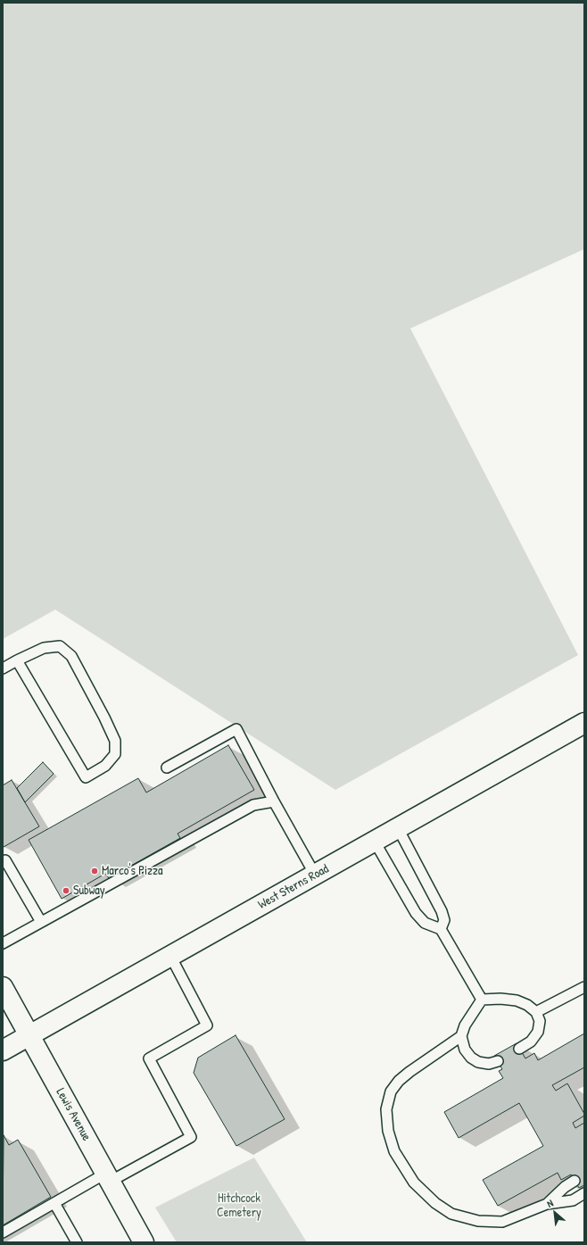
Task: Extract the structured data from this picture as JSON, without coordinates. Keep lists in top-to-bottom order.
{
  "streets": {
    "main road": ["West Sterns Road", "Lewis Avenue"]
  },
  "crossings": [
    ["West Sterns Road", "Lewis Avenue"]
  ],
  "parks": ["Hitchcock Cemetery"],
  "places": ["Marco's Pizza", "Subway"],
  "north": "top left"
}
